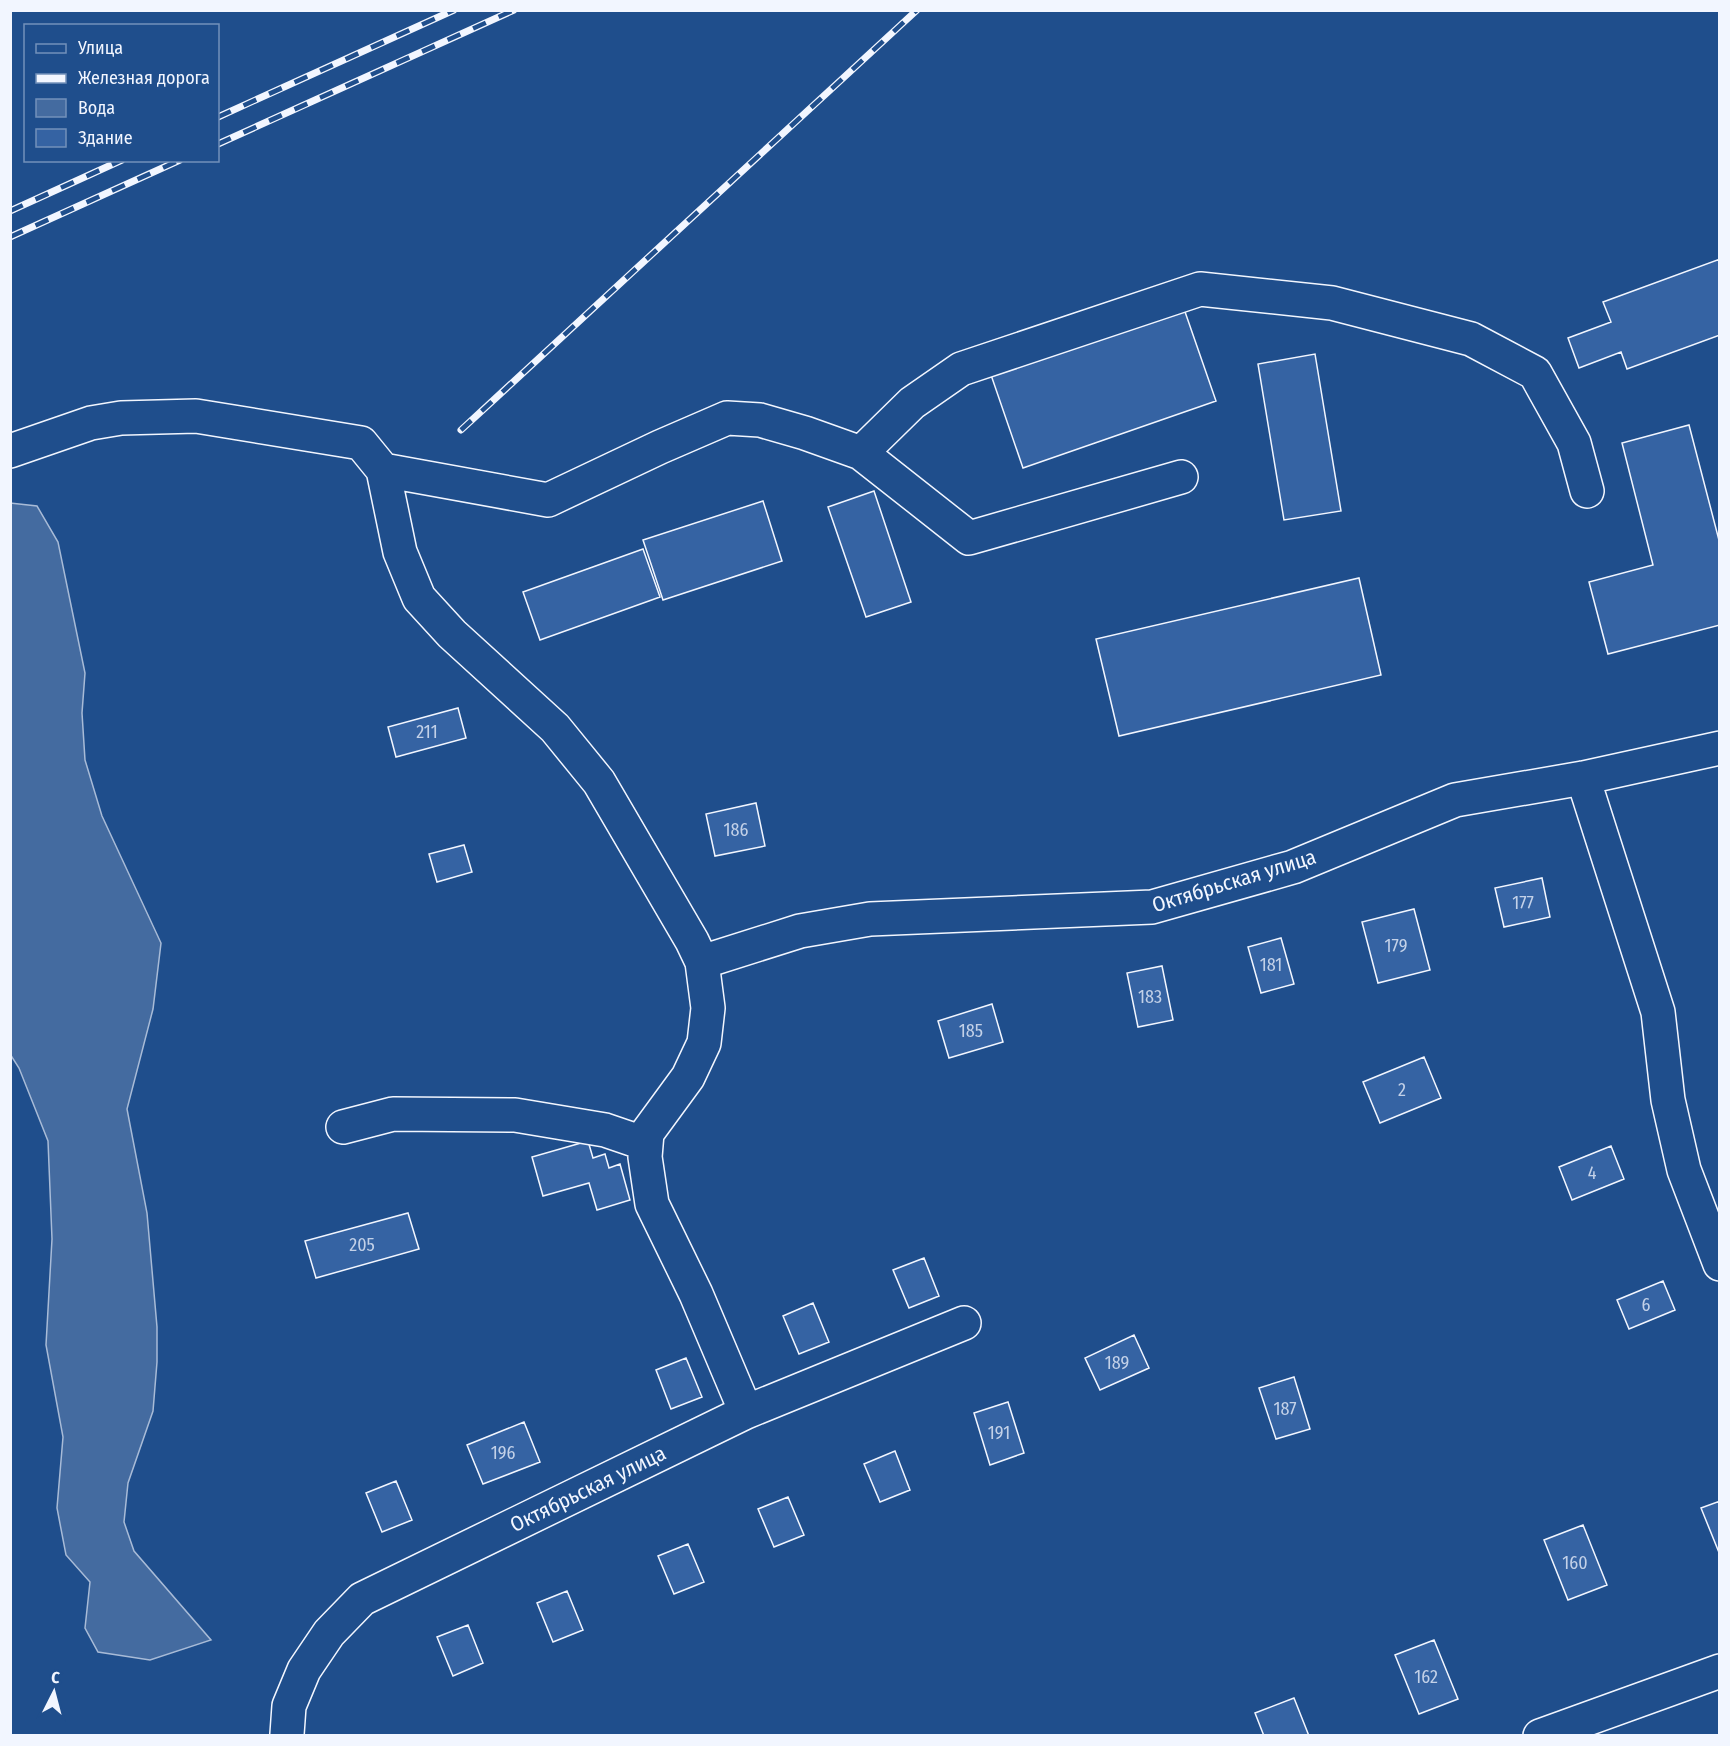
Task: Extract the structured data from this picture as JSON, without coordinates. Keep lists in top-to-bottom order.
{
  "streets": {
    "street": ["Октябрьская улица"]
  },
  "house_numbers": [
    "211",
    "186",
    "177",
    "179",
    "181",
    "183",
    "185",
    "2",
    "4",
    "205",
    "6",
    "189",
    "187",
    "191",
    "196",
    "160",
    "162"
  ],
  "legend": [
    "Улица",
    "Железная дорога",
    "Вода",
    "Здание"
  ],
  "north": "top"
}
